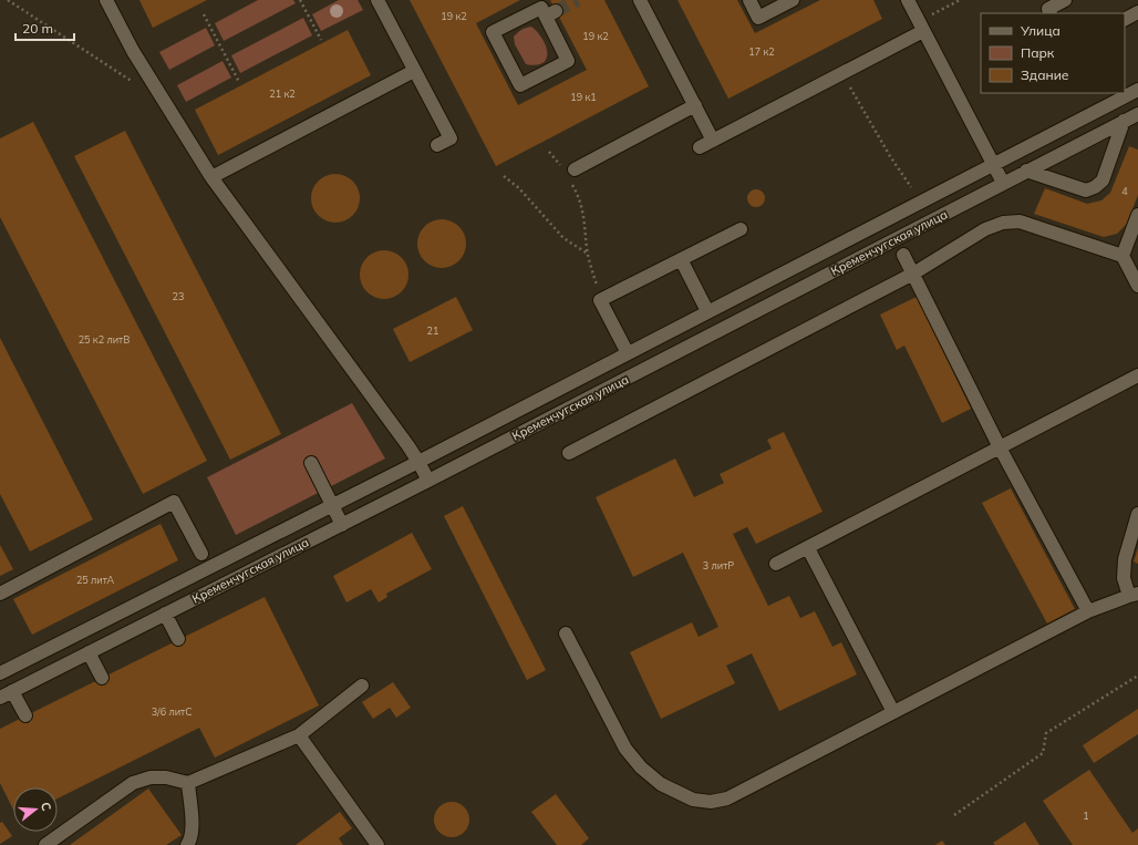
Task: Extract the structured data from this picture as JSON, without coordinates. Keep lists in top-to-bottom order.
{
  "streets": {
    "street": ["Кременчугская улица"]
  },
  "house_numbers": [
    "19 к2",
    "19 к2",
    "17 к2",
    "21 к2",
    "19 к1",
    "4",
    "23",
    "21",
    "25 к2 литВ",
    "3 литР",
    "25 литА",
    "3/6 литС",
    "1"
  ],
  "legend": ["Улица", "Парк", "Здание"],
  "scale_bar": "20 m",
  "north": "right"
}
